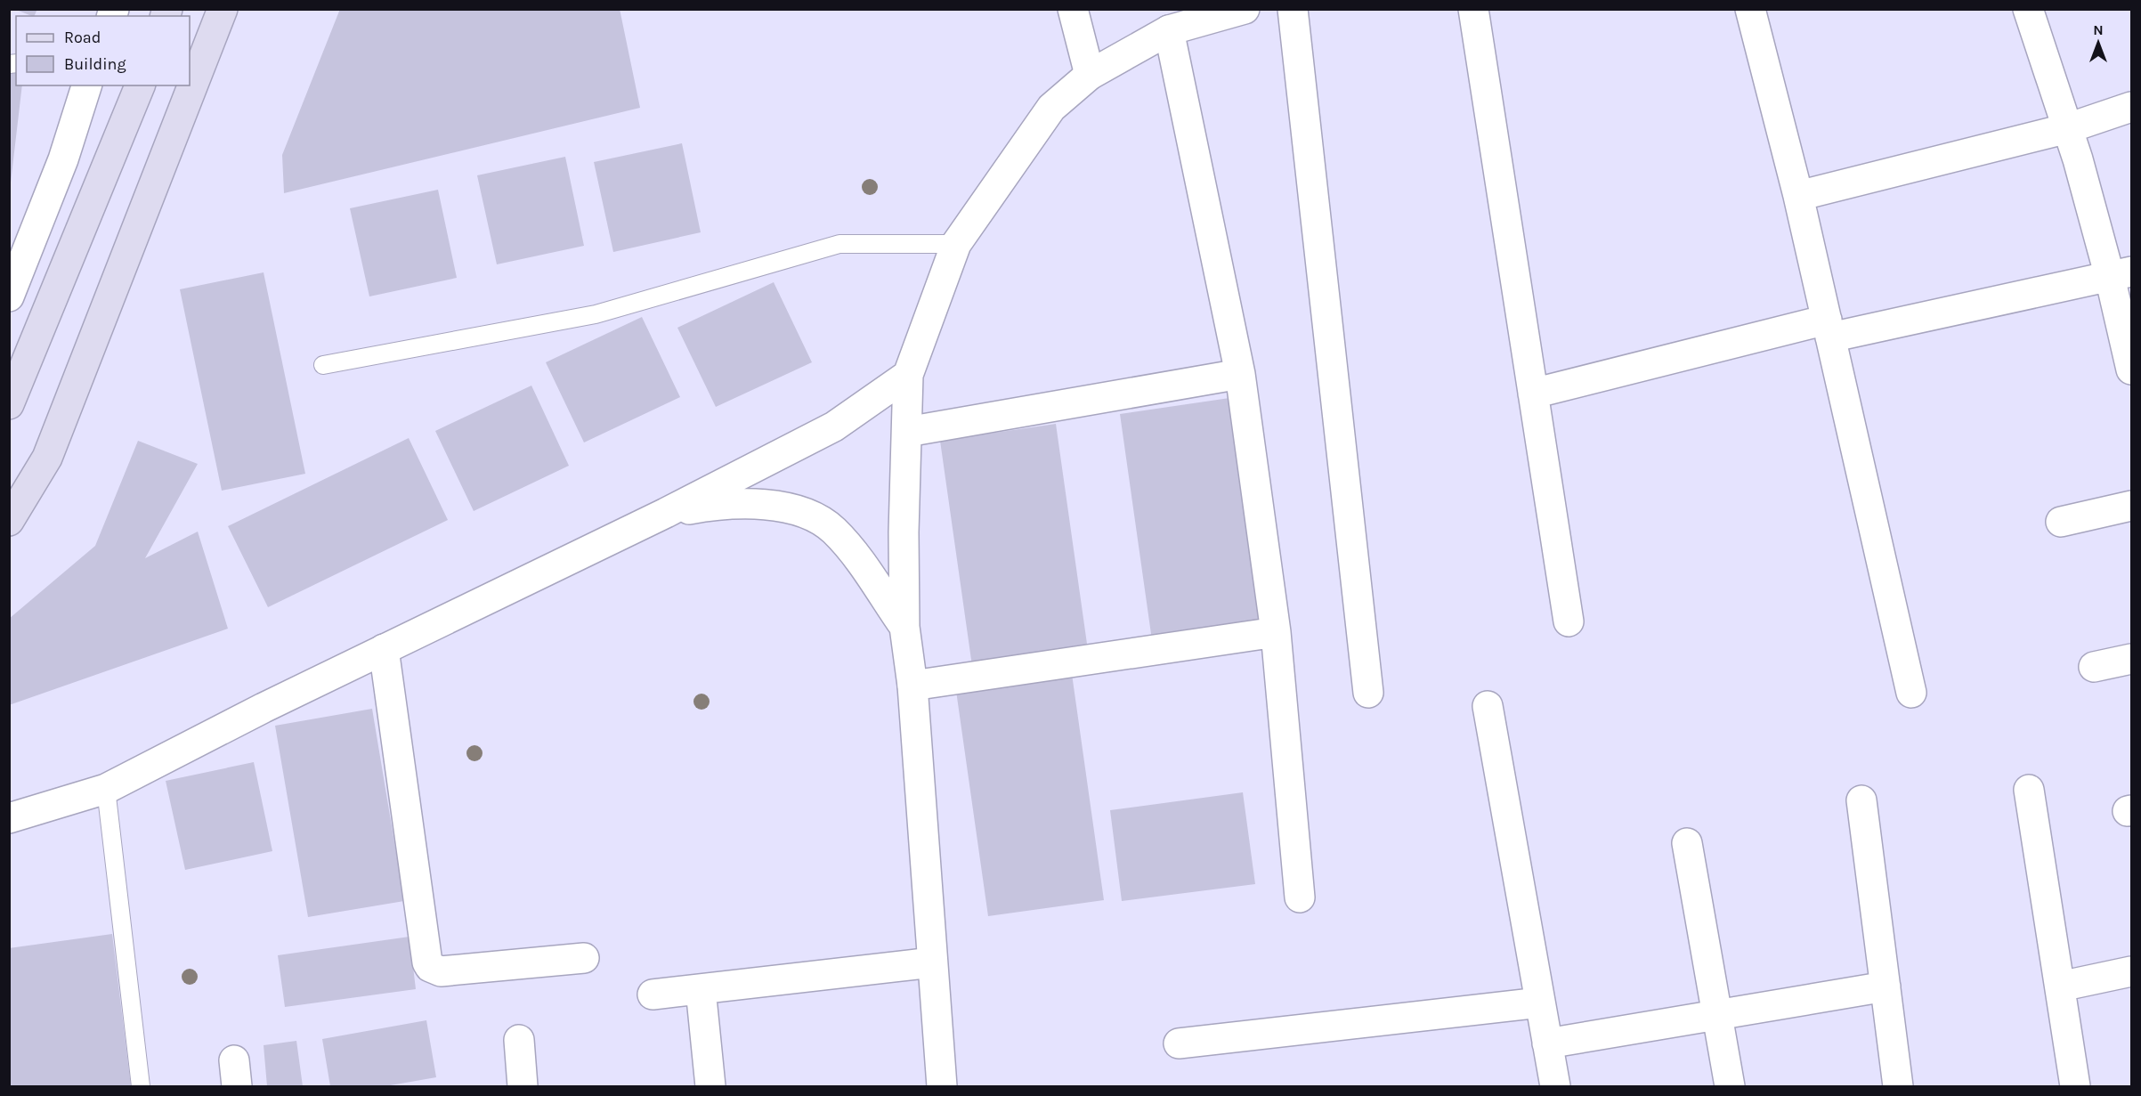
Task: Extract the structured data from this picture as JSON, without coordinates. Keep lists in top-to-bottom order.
{
  "legend": ["Road", "Building"],
  "north": "top"
}
